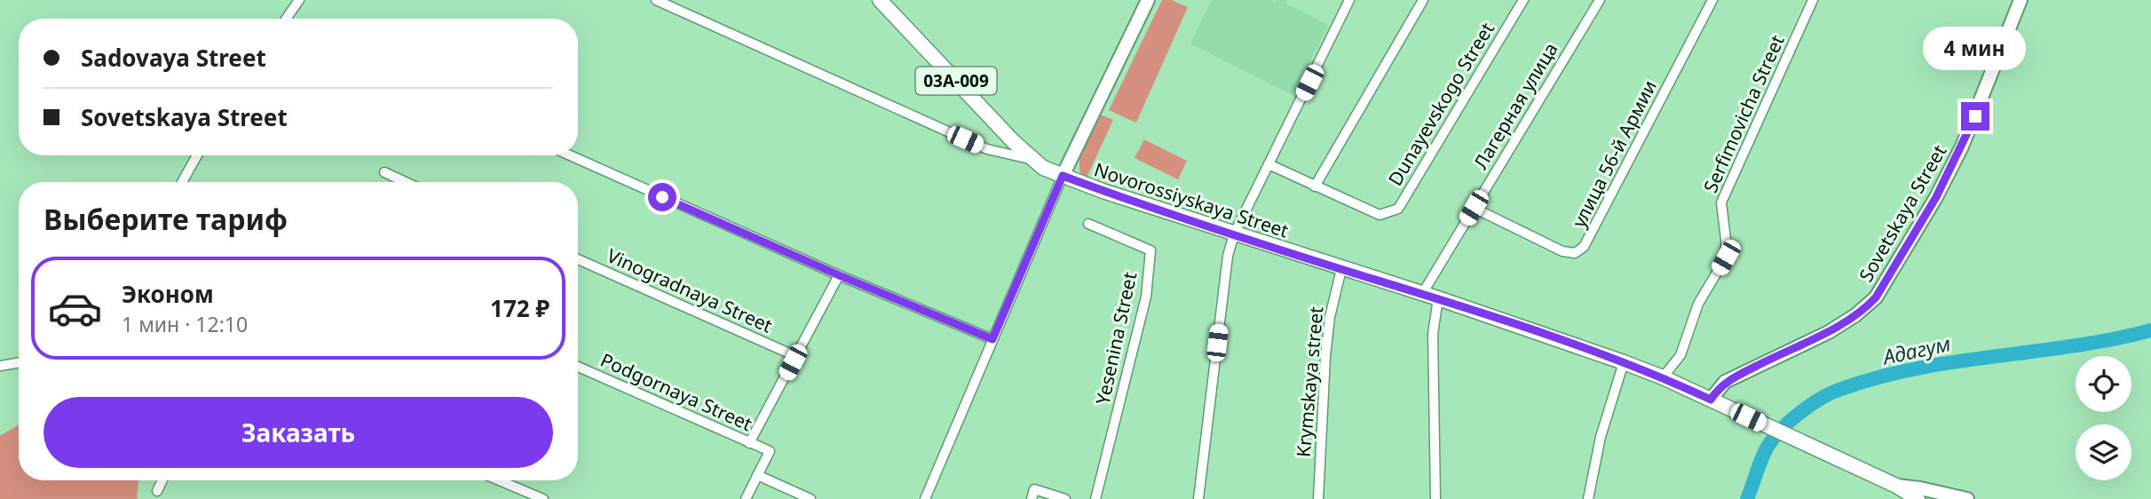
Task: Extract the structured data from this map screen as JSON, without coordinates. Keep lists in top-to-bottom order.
{
  "streets": {
    "main road": ["03А-009", "Novorossiyskaya Street", "Sovetskaya Street"],
    "street": [
      "Dunayevskogo Street",
      "Лагерная улица",
      "Serfimovicha Street",
      "улица 56-й Армии",
      "Vinogradnaya Street",
      "Yesenina Street",
      "Krymskaya street",
      "Podgornaya Street"
    ]
  },
  "crossings": [
    ["03А-009", "Novorossiyskaya Street"],
    ["Лагерная улица", "улица 56-й Армии"],
    ["Лагерная улица", "Novorossiyskaya Street"],
    ["Serfimovicha Street", "Novorossiyskaya Street"],
    ["Novorossiyskaya Street", "Sovetskaya Street"],
    ["Novorossiyskaya Street", "Krymskaya street"]
  ],
  "water": ["Адагум"],
  "page": {
    "banner": ["Sadovaya Street", "Sovetskaya Street"],
    "bubble": "4 мин",
    "heading": "Выберите тариф",
    "list": [
      {
        "name": "Эконом",
        "note": "1 мин · 12:10",
        "value": "172 ₽"
      }
    ],
    "buttons": "Заказать"
  }
}
